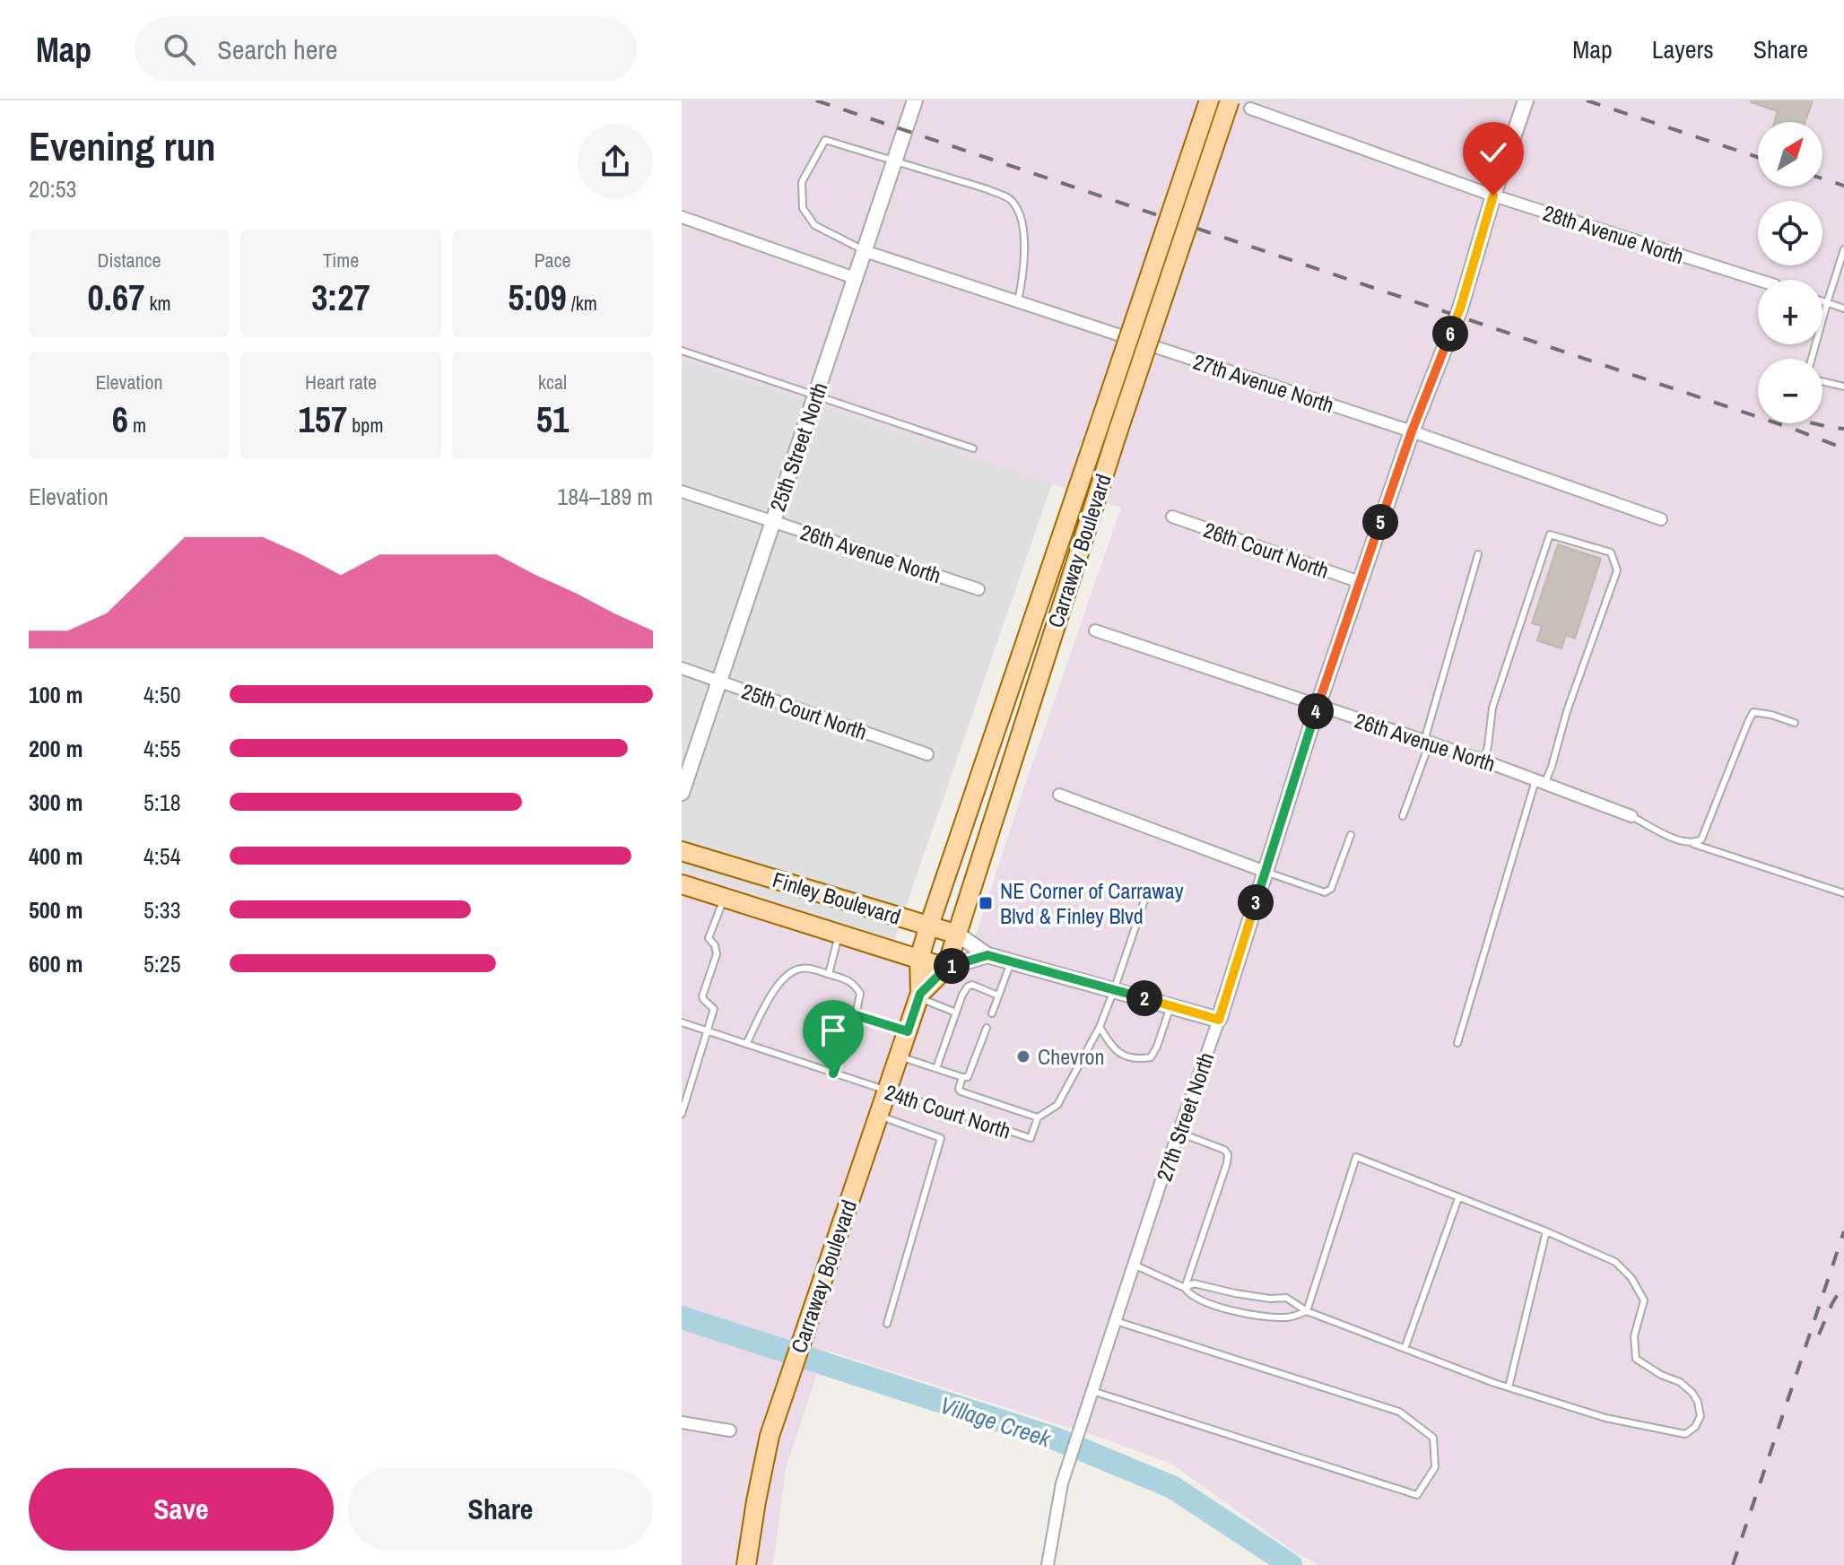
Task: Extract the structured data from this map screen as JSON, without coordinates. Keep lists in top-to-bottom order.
{
  "streets": {
    "main road": ["Carraway Boulevard", "Finley Boulevard"],
    "street": [
      "28th Avenue North",
      "27th Avenue North",
      "25th Street North",
      "26th Court North",
      "26th Avenue North",
      "25th Court North",
      "27th Street North"
    ],
    "lane": ["24th Court North"]
  },
  "crossings": [
    ["28th Avenue North", "27th Street North"],
    ["27th Avenue North", "25th Street North"],
    ["27th Avenue North", "27th Street North"],
    ["25th Street North", "26th Avenue North"],
    ["25th Street North", "25th Court North"],
    ["26th Court North", "27th Street North"],
    ["Carraway Boulevard", "Finley Boulevard"],
    ["Carraway Boulevard", "24th Court North"],
    ["26th Avenue North", "27th Street North"],
    ["Finley Boulevard", "27th Street North"]
  ],
  "water": ["Village Creek"],
  "places": {
    "transit": ["NE Corner of Carraway Blvd & Finley Blvd"],
    "other": ["Chevron"]
  },
  "north": "top right",
  "page": {
    "header": "Map",
    "search": "Search here",
    "nav": ["Map", "Layers", "Share"],
    "heading": ["Evening run", "20:53"],
    "map_buttons": ["+", "−"],
    "stats": [
      ["Distance", "0.67 km"],
      ["Time", "3:27"],
      ["Pace", "5:09 /km"],
      ["Elevation", "6 m"],
      ["Heart rate", "157 bpm"],
      ["kcal", "51"]
    ],
    "pins": [
      "6",
      "5",
      "4",
      "3",
      "1",
      "2"
    ],
    "chart": ["Elevation", "184–189 m"],
    "list": [
      {
        "name": "100 m",
        "note": "4:50"
      },
      {
        "name": "200 m",
        "note": "4:55"
      },
      {
        "name": "300 m",
        "note": "5:18"
      },
      {
        "name": "400 m",
        "note": "4:54"
      },
      {
        "name": "500 m",
        "note": "5:33"
      },
      {
        "name": "600 m",
        "note": "5:25"
      }
    ],
    "buttons": ["Save", "Share"]
  }
}
